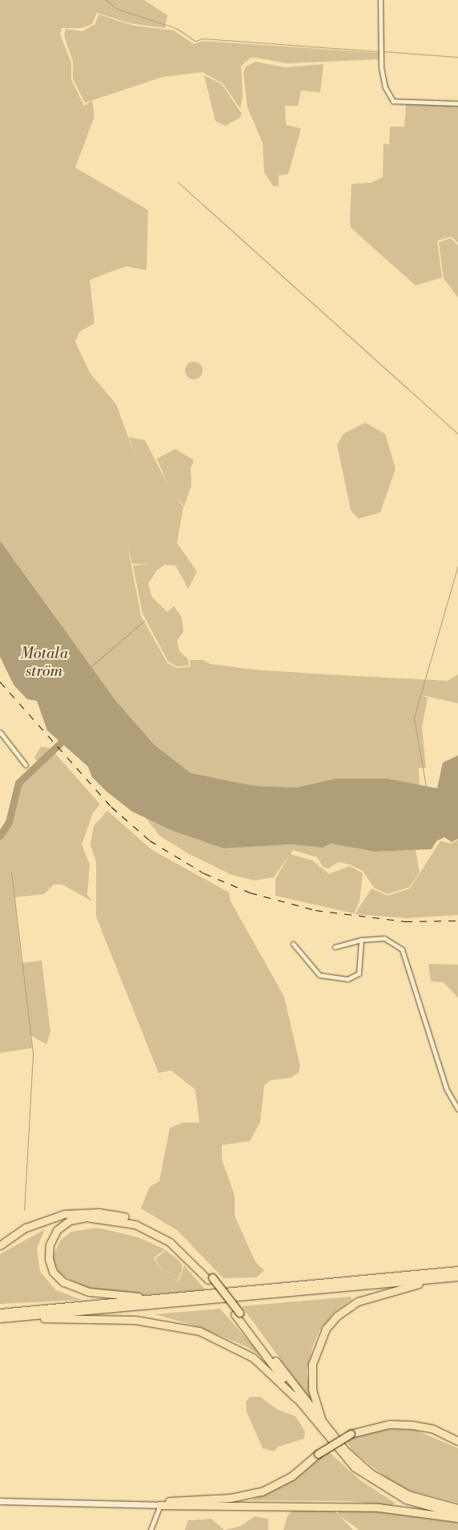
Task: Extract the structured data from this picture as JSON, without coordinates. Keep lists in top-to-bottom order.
{
  "water": ["Motala ström"]
}
